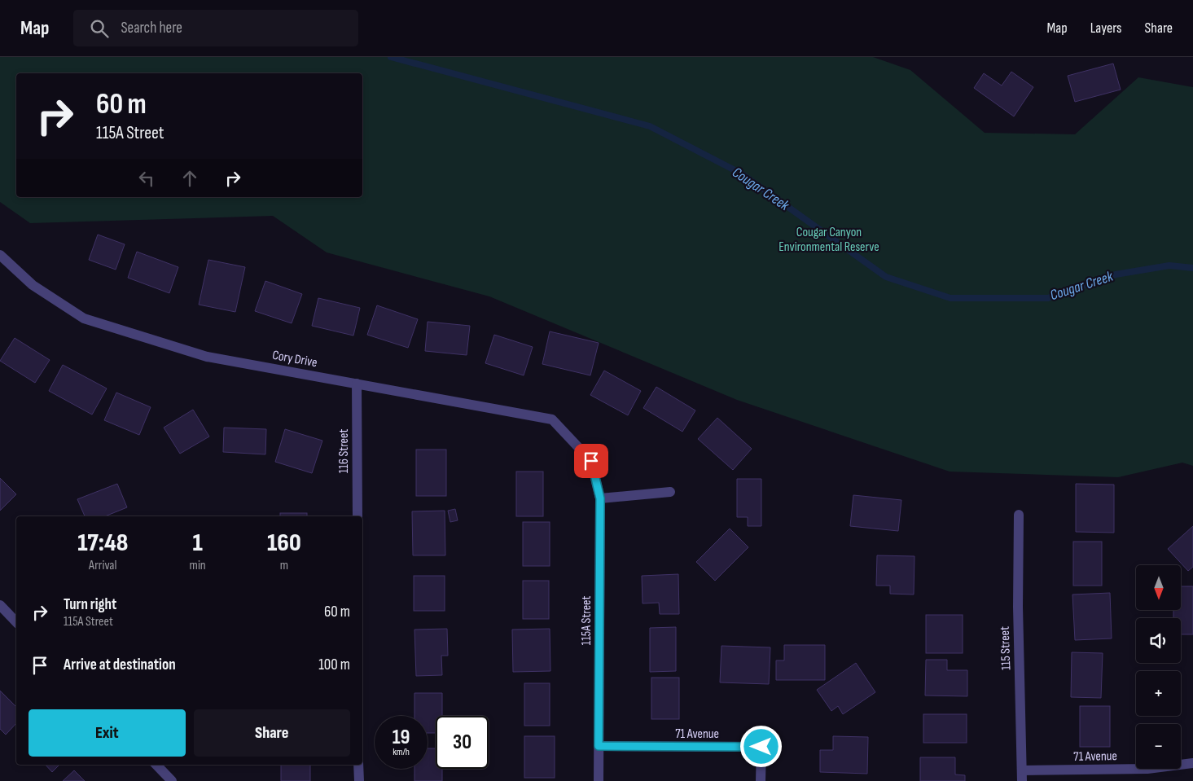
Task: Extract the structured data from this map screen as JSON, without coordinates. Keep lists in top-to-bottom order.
{
  "streets": {
    "street": [
      "Cory Drive",
      "116 Street",
      "115A Street",
      "115 Street",
      "71 Avenue"
    ]
  },
  "crossings": [
    ["Cory Drive", "116 Street"],
    ["Cory Drive", "115A Street"],
    ["115A Street", "71 Avenue"],
    ["115 Street", "71 Avenue"]
  ],
  "water": ["Cougar Creek"],
  "parks": ["Cougar Canyon Environmental Reserve"],
  "north": "bottom",
  "page": {
    "header": "Map",
    "search": "Search here",
    "nav": ["Map", "Layers", "Share"],
    "turn": ["60 m", "115A Street"],
    "eta": [
      "17:48",
      "Arrival",
      "1",
      "min",
      "160",
      "m"
    ],
    "map_buttons": ["+", "−"],
    "list": [
      {
        "name": "Turn right",
        "note": "115A Street",
        "value": "60 m"
      },
      {
        "name": "Arrive at destination",
        "value": "100 m"
      }
    ],
    "buttons": ["Exit", "Share"],
    "speed": "19 km/h",
    "limit": "30"
  }
}
